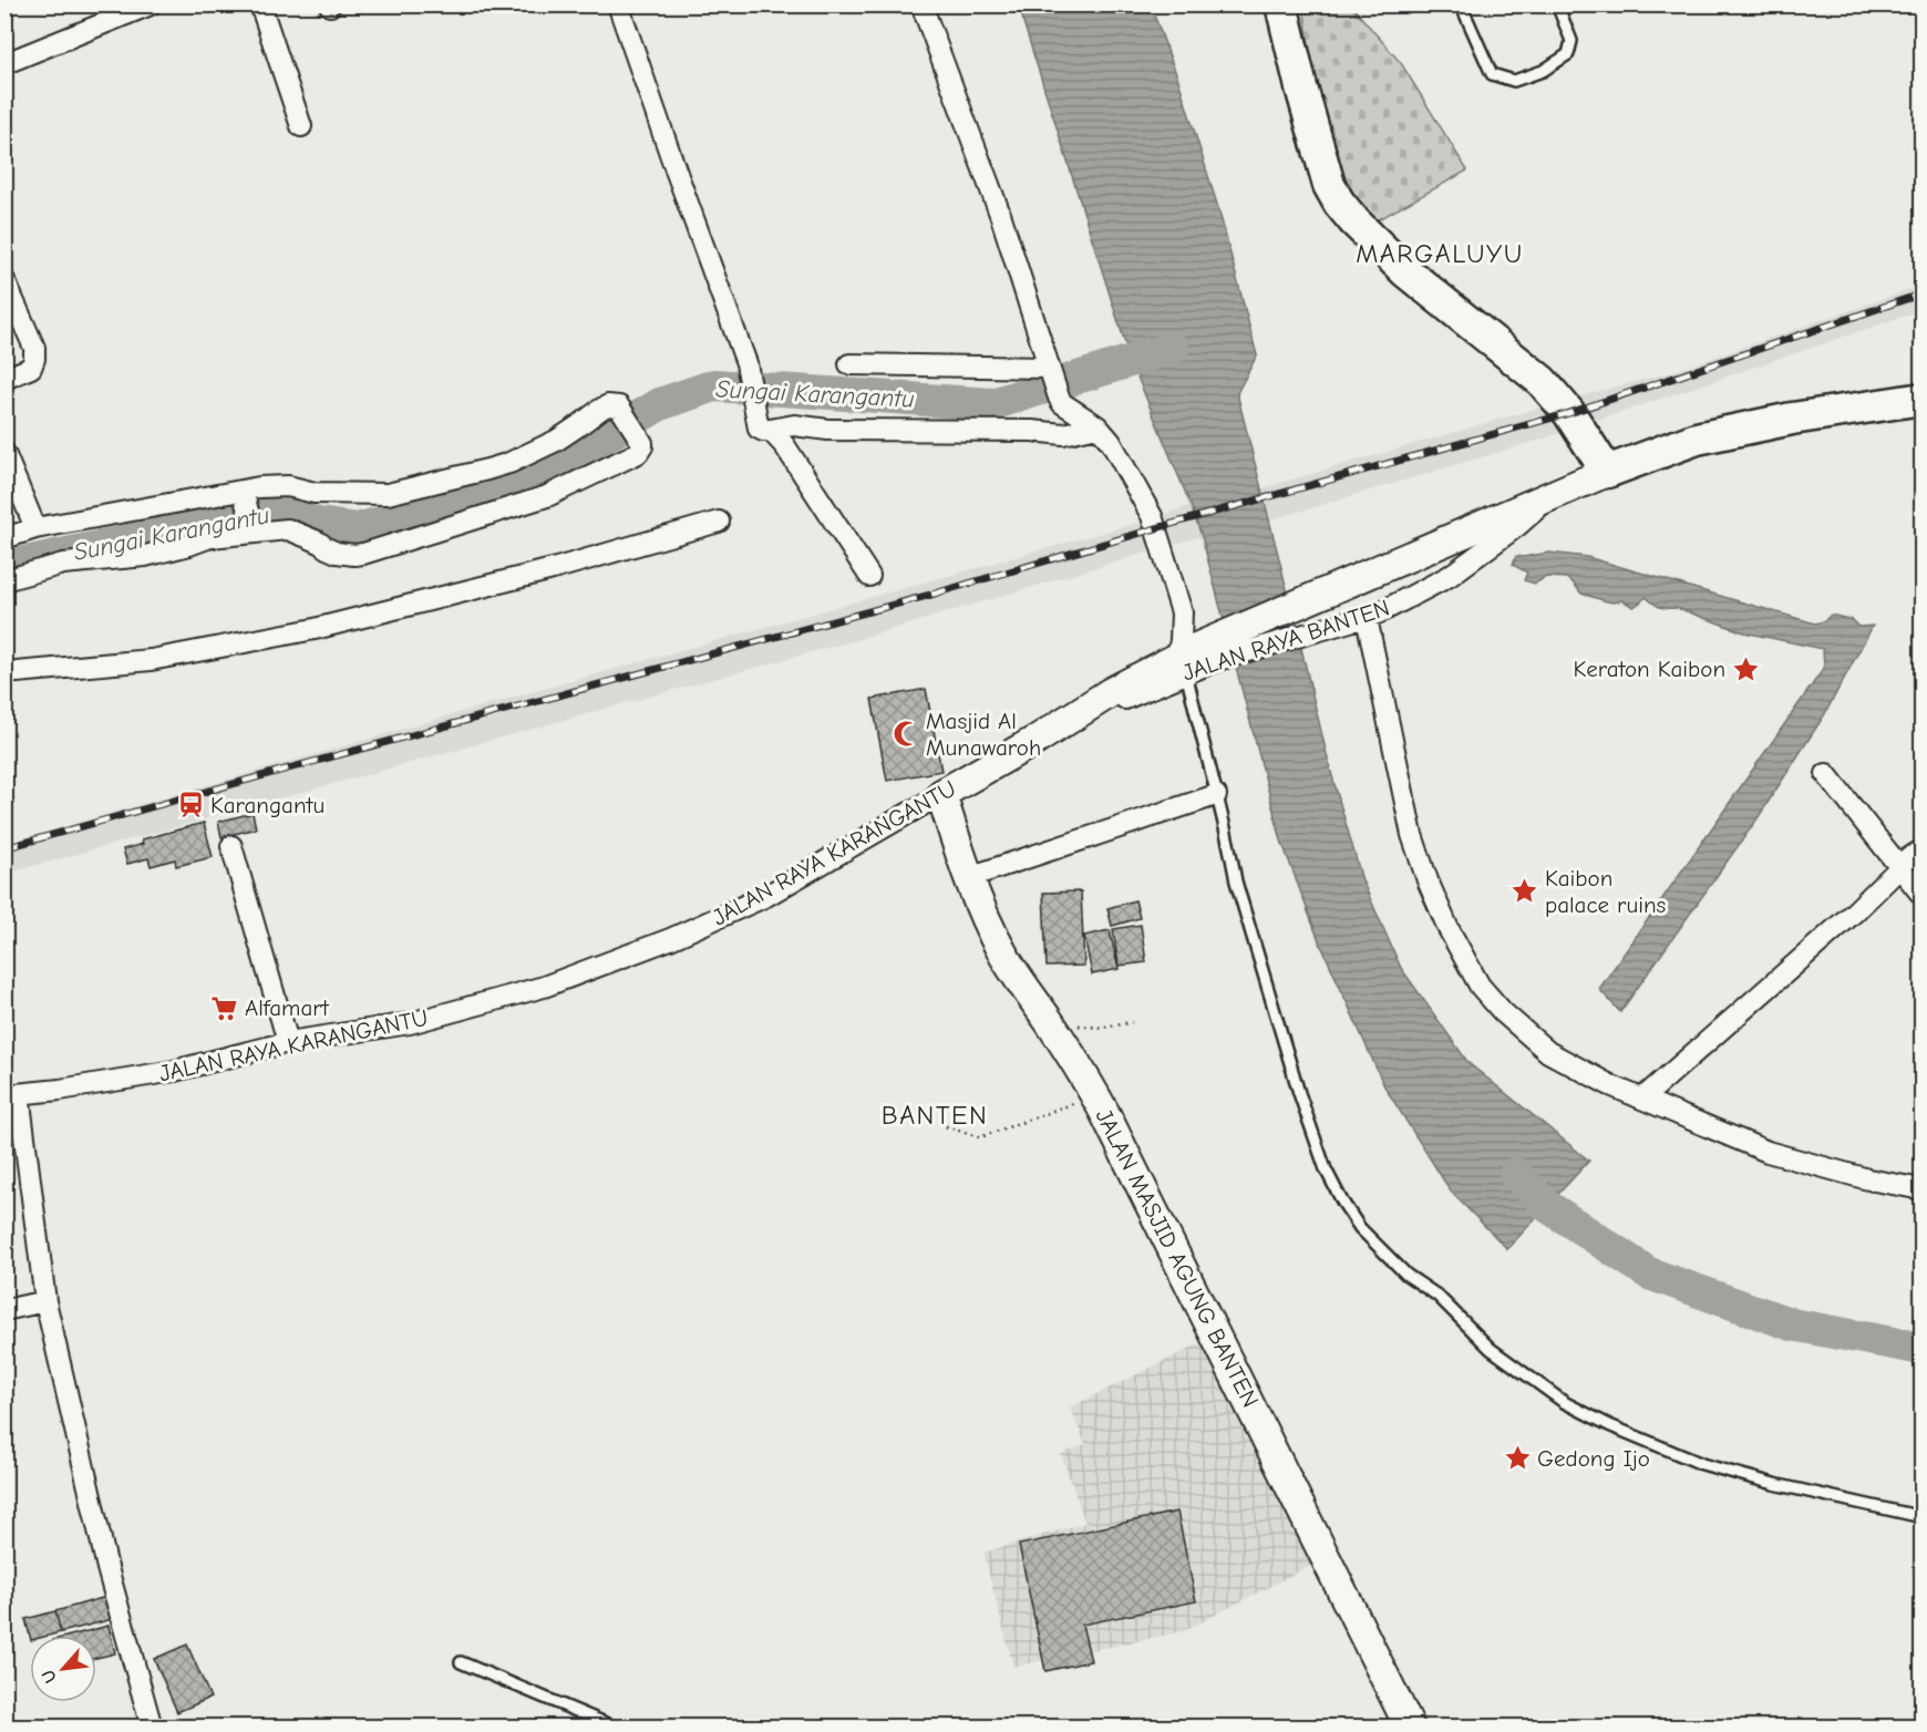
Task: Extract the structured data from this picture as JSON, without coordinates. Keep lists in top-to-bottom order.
{
  "streets": {
    "main road": ["JALAN RAYA BANTEN", "JALAN RAYA KARANGANTU", "JALAN MASJID AGUNG BANTEN"]
  },
  "crossings": [
    ["JALAN RAYA BANTEN", "JALAN RAYA KARANGANTU"],
    ["JALAN RAYA KARANGANTU", "JALAN MASJID AGUNG BANTEN"]
  ],
  "districts": ["MARGALUYU", "BANTEN"],
  "water": ["Sungai Karangantu"],
  "places": {
    "place": ["Keraton Kaibon", "Kaibon palace ruins", "Gedong Ijo"],
    "mosque": ["Masjid Al Munawaroh"],
    "station": ["Karangantu"],
    "supermarket": ["Alfamart"]
  },
  "north": "bottom left"
}
